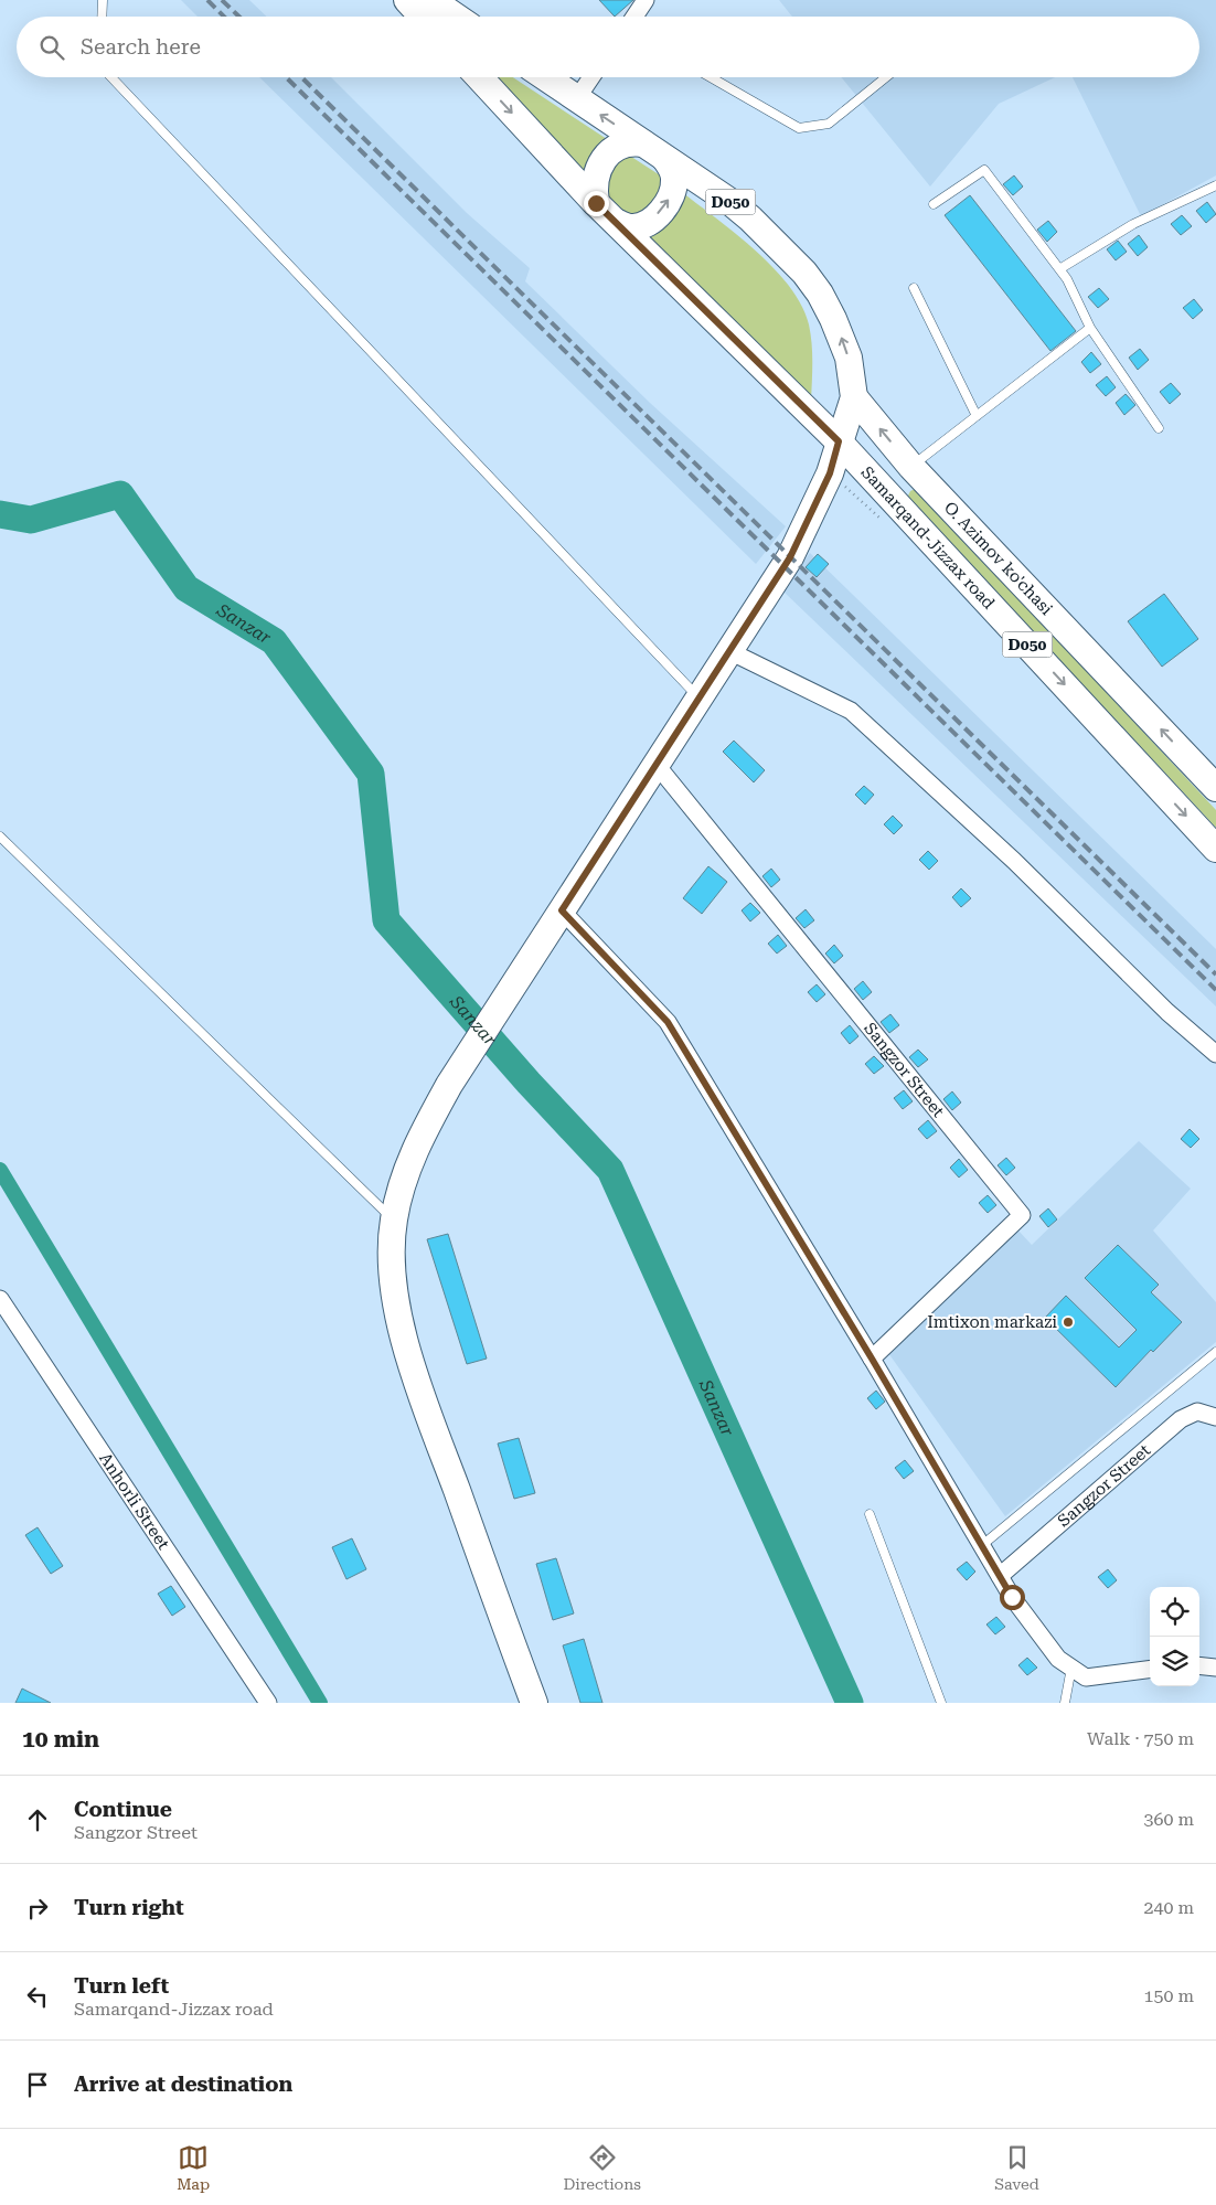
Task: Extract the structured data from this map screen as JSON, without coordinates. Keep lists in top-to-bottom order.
{
  "streets": {
    "main road": ["D050", "Samarqand-Jizzax road", "O. Azimov ko'chasi"],
    "street": ["Sangzor Street", "Anhorli Street"]
  },
  "crossings": [
    ["D050", "Samarqand-Jizzax road"],
    ["D050", "O. Azimov ko'chasi"]
  ],
  "one_way": ["Samarqand-Jizzax road", "O. Azimov ko'chasi"],
  "water": ["Sanzar"],
  "places": ["Imtixon markazi"],
  "page": {
    "search": "Search here",
    "heading": ["10 min", "Walk · 750 m"],
    "list": [
      ["Continue", "Sangzor Street", "360 m"],
      ["Turn right", "240 m"],
      ["Turn left", "Samarqand-Jizzax road", "150 m"],
      "Arrive at destination"
    ],
    "nav": ["Map", "Directions", "Saved"]
  }
}
